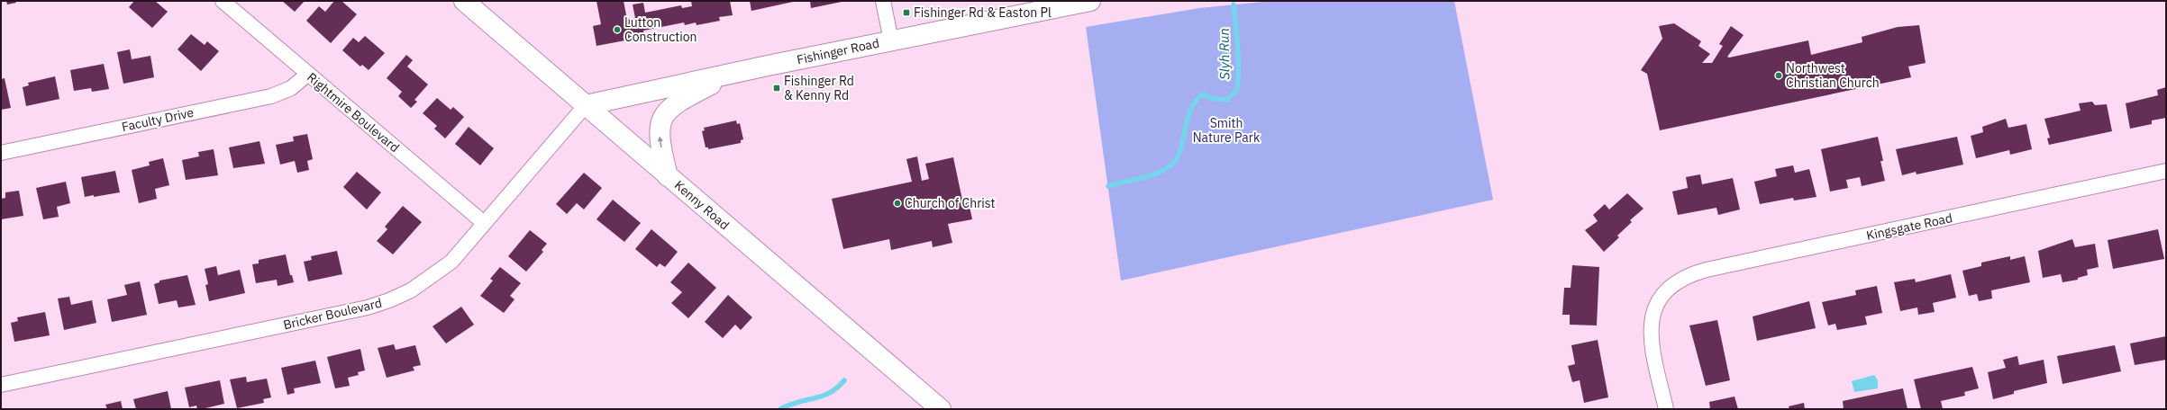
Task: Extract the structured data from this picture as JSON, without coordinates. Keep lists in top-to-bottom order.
{
  "streets": {
    "main road": ["Fishinger Road", "Kenny Road"],
    "street": [
      "Rightmire Boulevard",
      "Faculty Drive",
      "Kingsgate Road",
      "Bricker Boulevard"
    ]
  },
  "crossings": [
    ["Fishinger Road", "Kenny Road"],
    ["Fishinger Road", "Bricker Boulevard"],
    ["Rightmire Boulevard", "Faculty Drive"],
    ["Rightmire Boulevard", "Bricker Boulevard"],
    ["Kenny Road", "Bricker Boulevard"]
  ],
  "water": ["Slyh Run"],
  "parks": ["Smith Nature Park"],
  "places": {
    "transit": ["Fishinger Rd & Easton Pl", "Fishinger Rd & Kenny Rd"],
    "other": ["Lutton Construction", "Northwest Christian Church", "Church of Christ"]
  }
}
